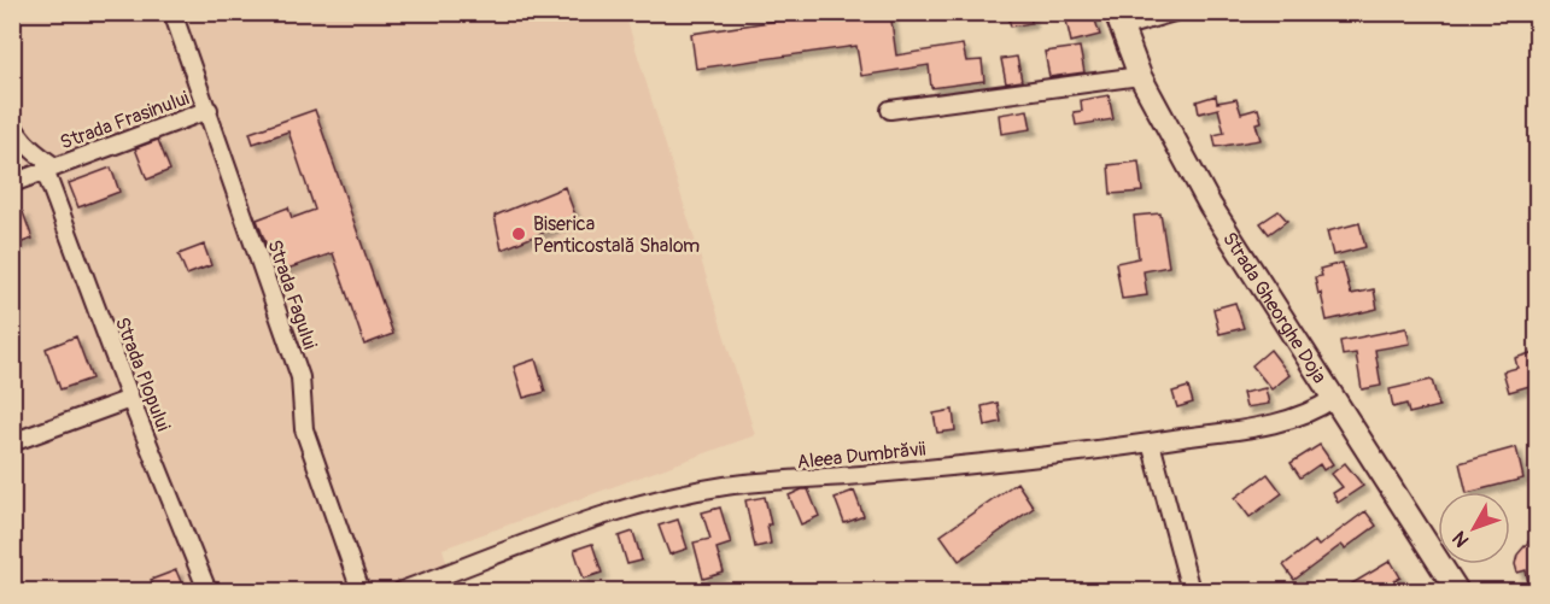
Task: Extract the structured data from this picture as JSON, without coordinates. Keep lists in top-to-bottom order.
{
  "streets": {
    "main road": ["Strada Gheorghe Doja"],
    "street": [
      "Strada Frasinului",
      "Strada Fagului",
      "Strada Plopului",
      "Aleea Dumbrăvii"
    ]
  },
  "crossings": [
    ["Strada Frasinului", "Strada Fagului"],
    ["Strada Frasinului", "Strada Plopului"],
    ["Strada Gheorghe Doja", "Aleea Dumbrăvii"]
  ],
  "places": ["Biserica Penticostală Shalom"],
  "north": "bottom left"
}
